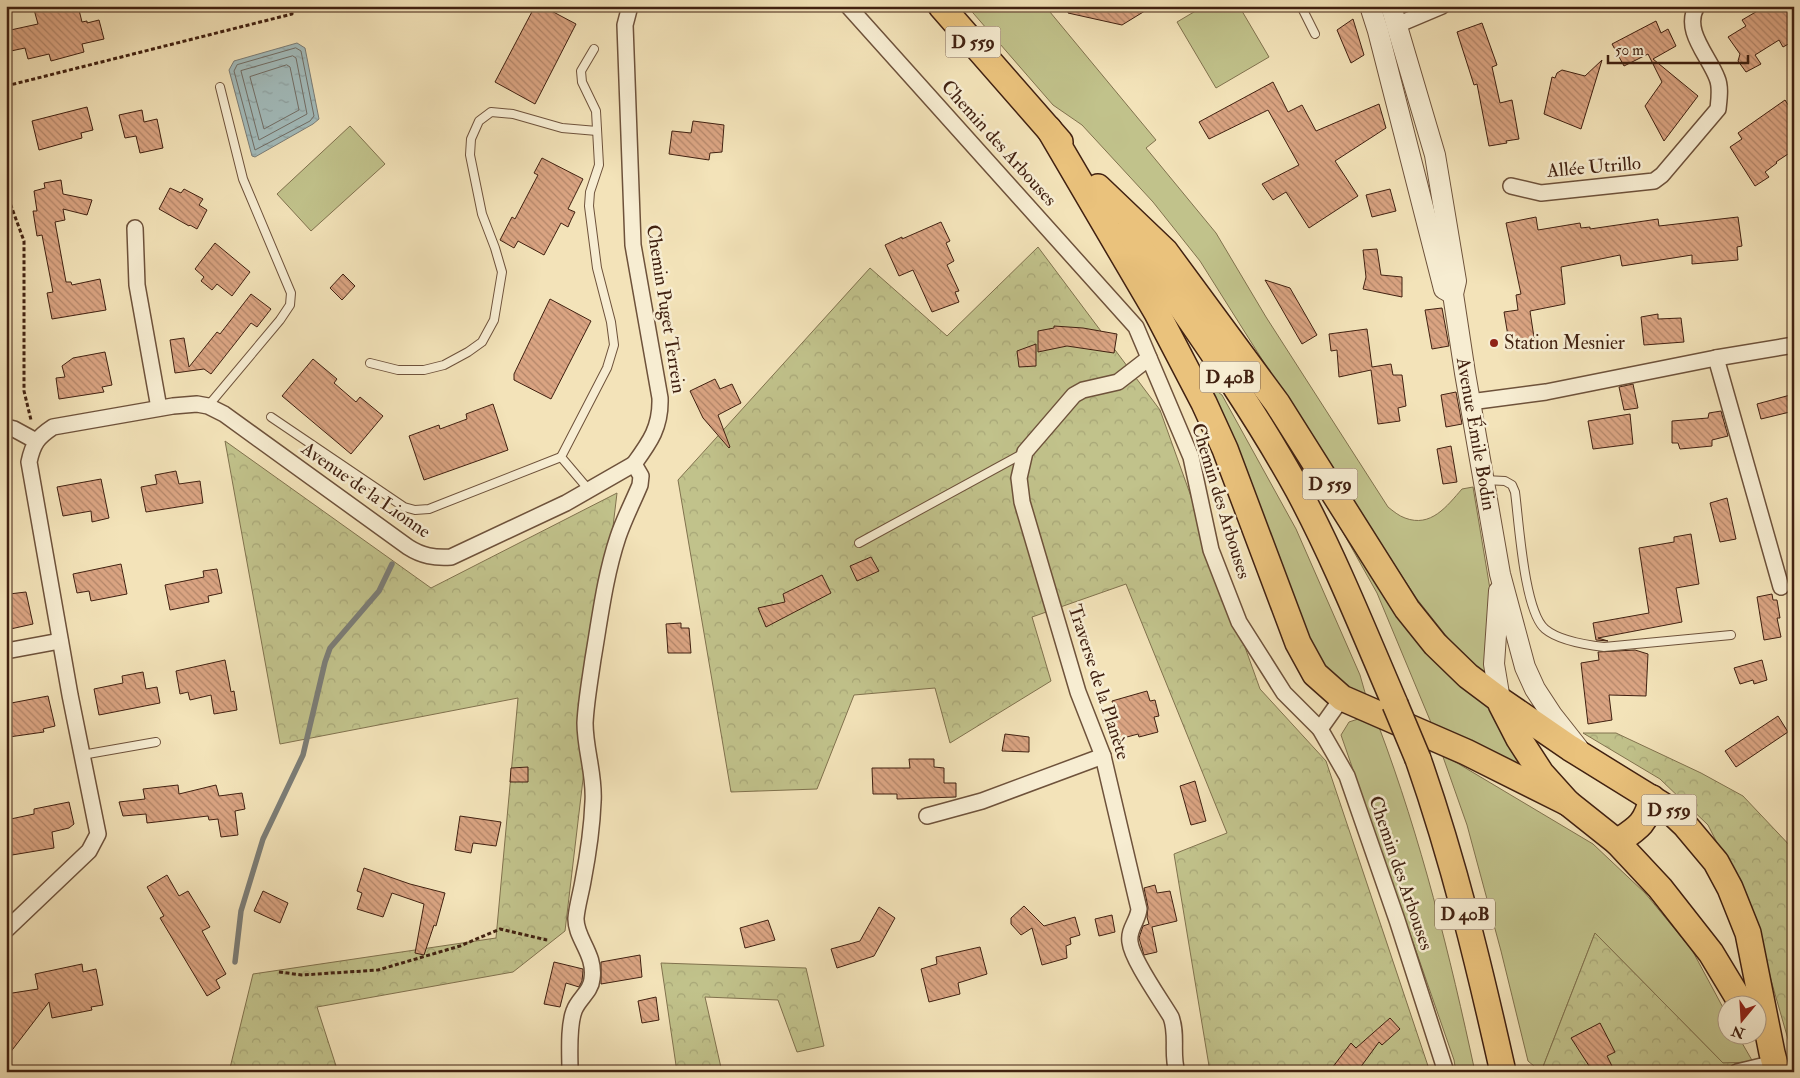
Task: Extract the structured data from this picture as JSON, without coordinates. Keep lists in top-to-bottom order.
{
  "streets": {
    "main road": ["D 559", "D 40B"],
    "street": [
      "Chemin des Arbouses",
      "Allée Utrillo",
      "Chemin Puget Terrein",
      "Avenue Émile Bodin",
      "Avenue de la Lionne",
      "Traverse de la Planète"
    ]
  },
  "crossings": [
    ["D 559", "D 40B"],
    ["D 559", "Avenue Émile Bodin"],
    ["Chemin des Arbouses", "Traverse de la Planète"],
    ["Chemin Puget Terrein", "Avenue de la Lionne"]
  ],
  "places": ["Station Mesnier"],
  "scale_bar": "50 m",
  "north": "bottom"
}
